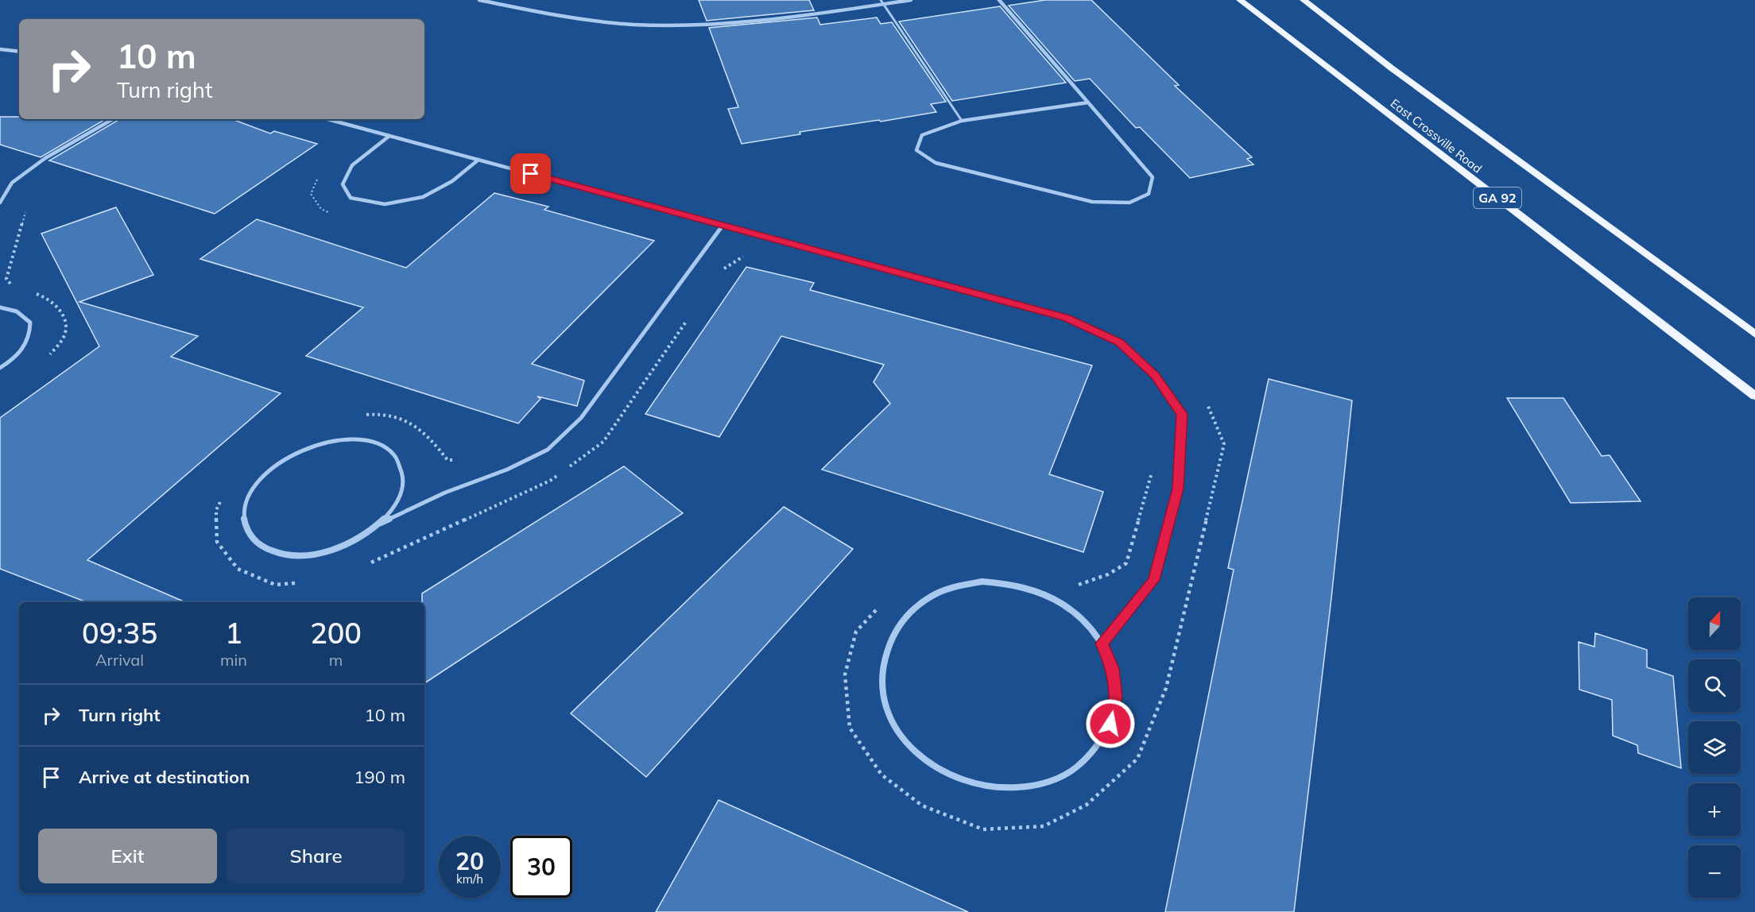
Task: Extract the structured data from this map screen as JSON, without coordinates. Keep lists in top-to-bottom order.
{
  "streets": {
    "main road": ["East Crossville Road", "GA 92"]
  },
  "north": "top",
  "page": {
    "turn": ["10 m", "Turn right"],
    "map_buttons": ["+", "−"],
    "eta": [
      "09:35",
      "Arrival",
      "1",
      "min",
      "200",
      "m"
    ],
    "list": [
      {
        "name": "Turn right",
        "value": "10 m"
      },
      {
        "name": "Arrive at destination",
        "value": "190 m"
      }
    ],
    "buttons": ["Exit", "Share"],
    "speed": "20 km/h",
    "limit": "30"
  }
}
